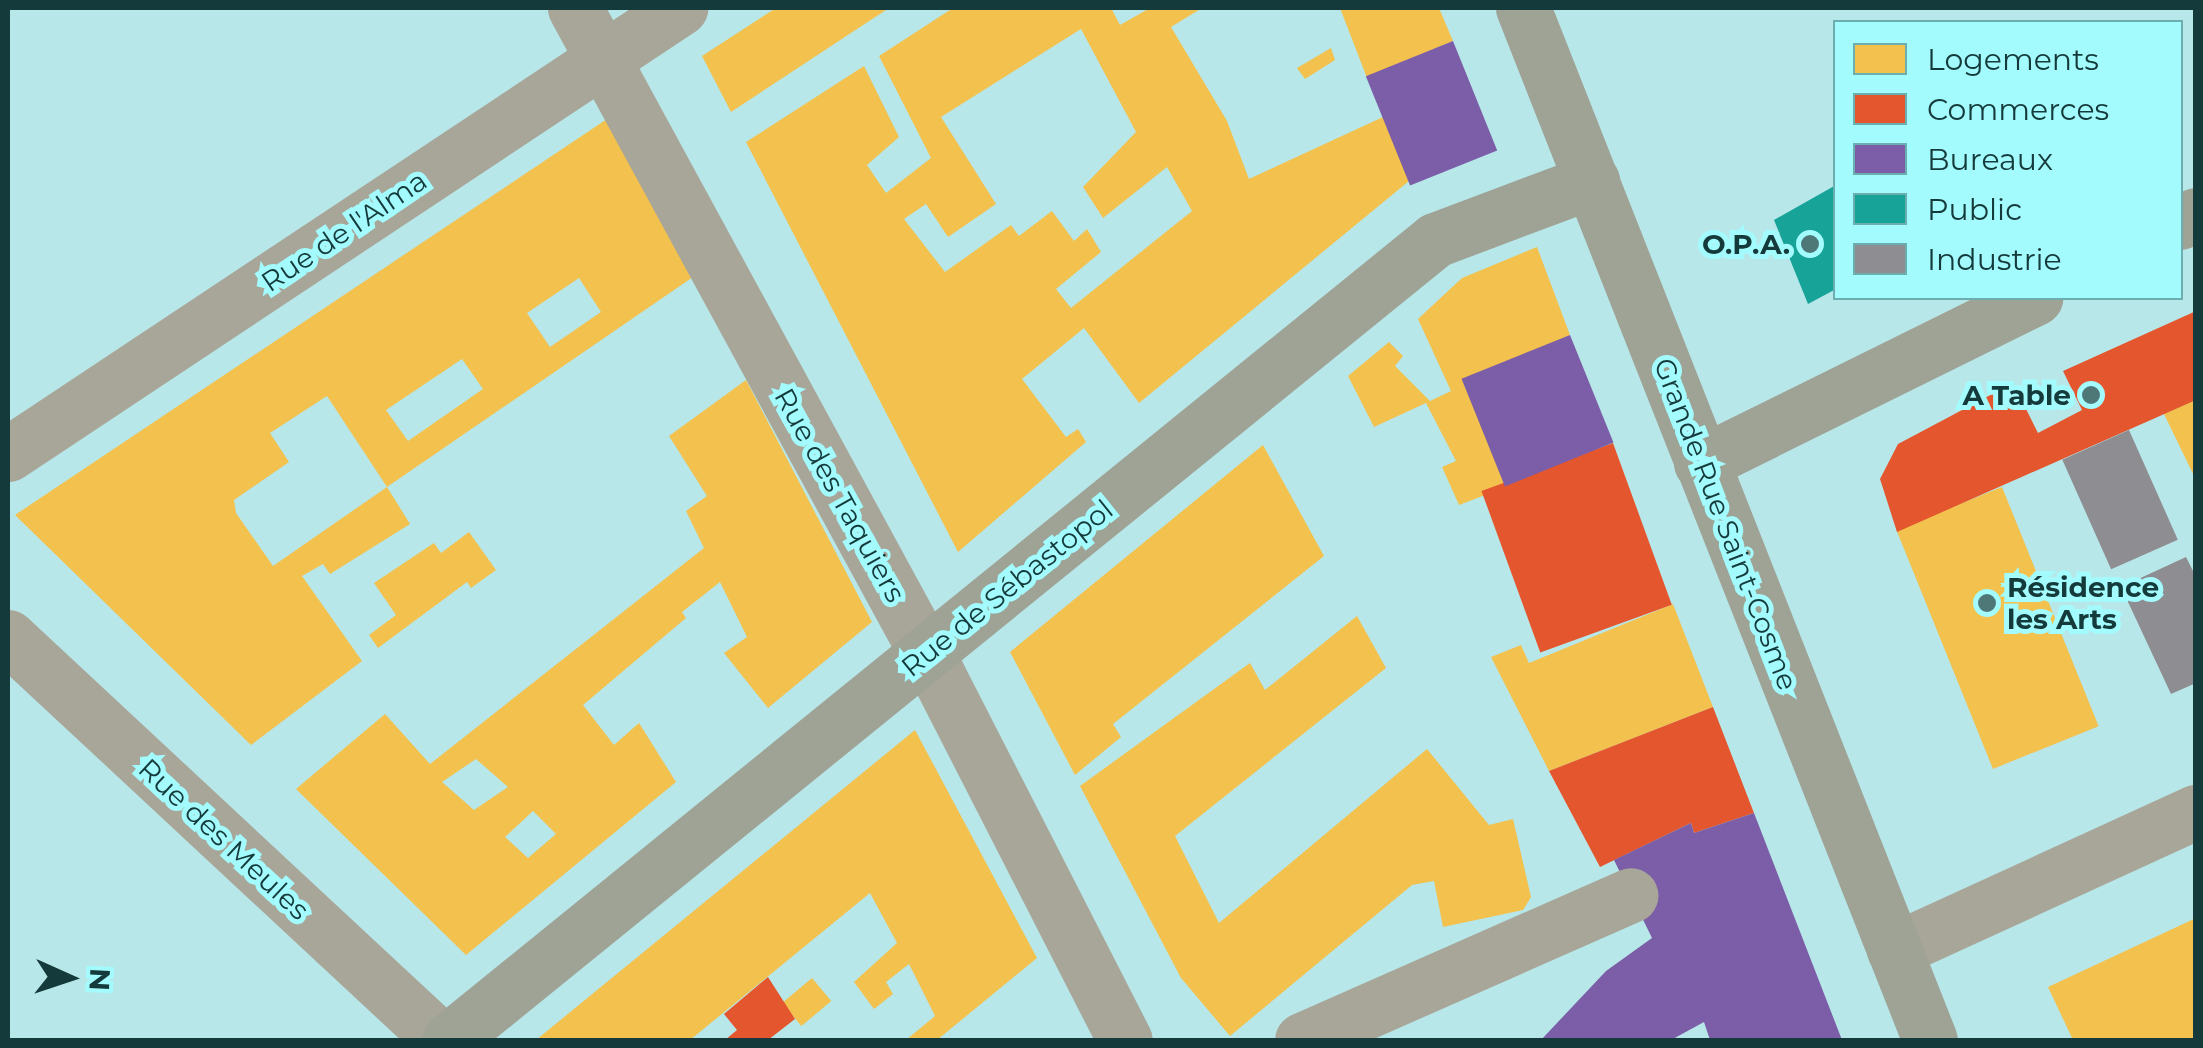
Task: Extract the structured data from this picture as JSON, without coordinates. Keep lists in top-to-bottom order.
{
  "streets": {
    "street": [
      "Rue de l'Alma",
      "Rue des Taquiers",
      "Grande Rue Saint-Cosme",
      "Rue de Sébastopol",
      "Rue des Meules"
    ]
  },
  "crossings": [
    ["Rue de l'Alma", "Rue des Taquiers"],
    ["Rue des Taquiers", "Rue de Sébastopol"],
    ["Grande Rue Saint-Cosme", "Rue de Sébastopol"],
    ["Rue de Sébastopol", "Rue des Meules"]
  ],
  "places": ["O.P.A.", "A Table", "Résidence les Arts"],
  "legend": [
    "Logements",
    "Commerces",
    "Bureaux",
    "Public",
    "Industrie"
  ],
  "north": "right"
}
